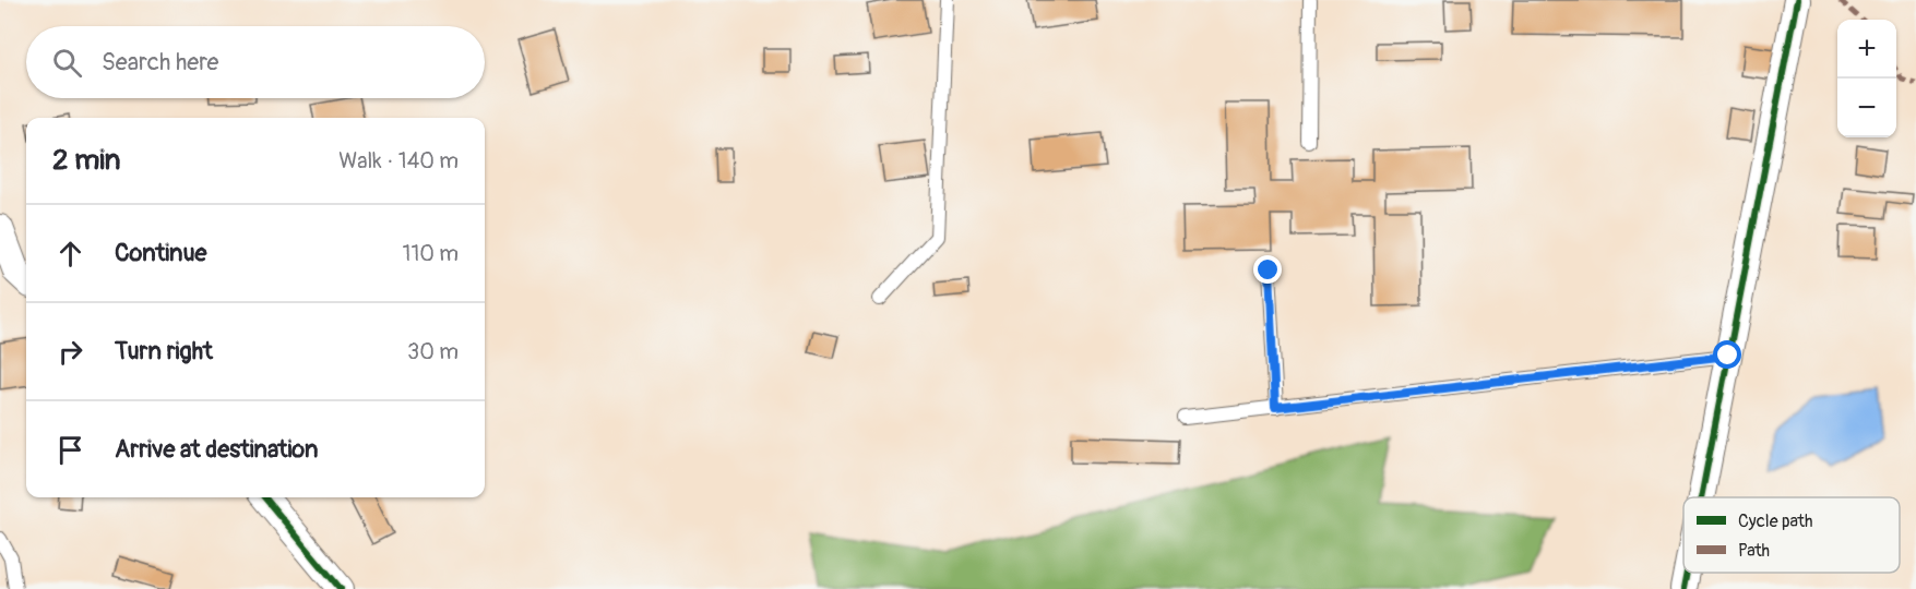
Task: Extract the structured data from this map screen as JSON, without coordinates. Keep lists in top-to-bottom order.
{
  "legend": ["Cycle path", "Path"],
  "page": {
    "map_buttons": ["+", "−"],
    "search": "Search here",
    "heading": ["2 min", "Walk · 140 m"],
    "list": [
      ["Continue", "110 m"],
      ["Turn right", "30 m"],
      "Arrive at destination"
    ]
  }
}
